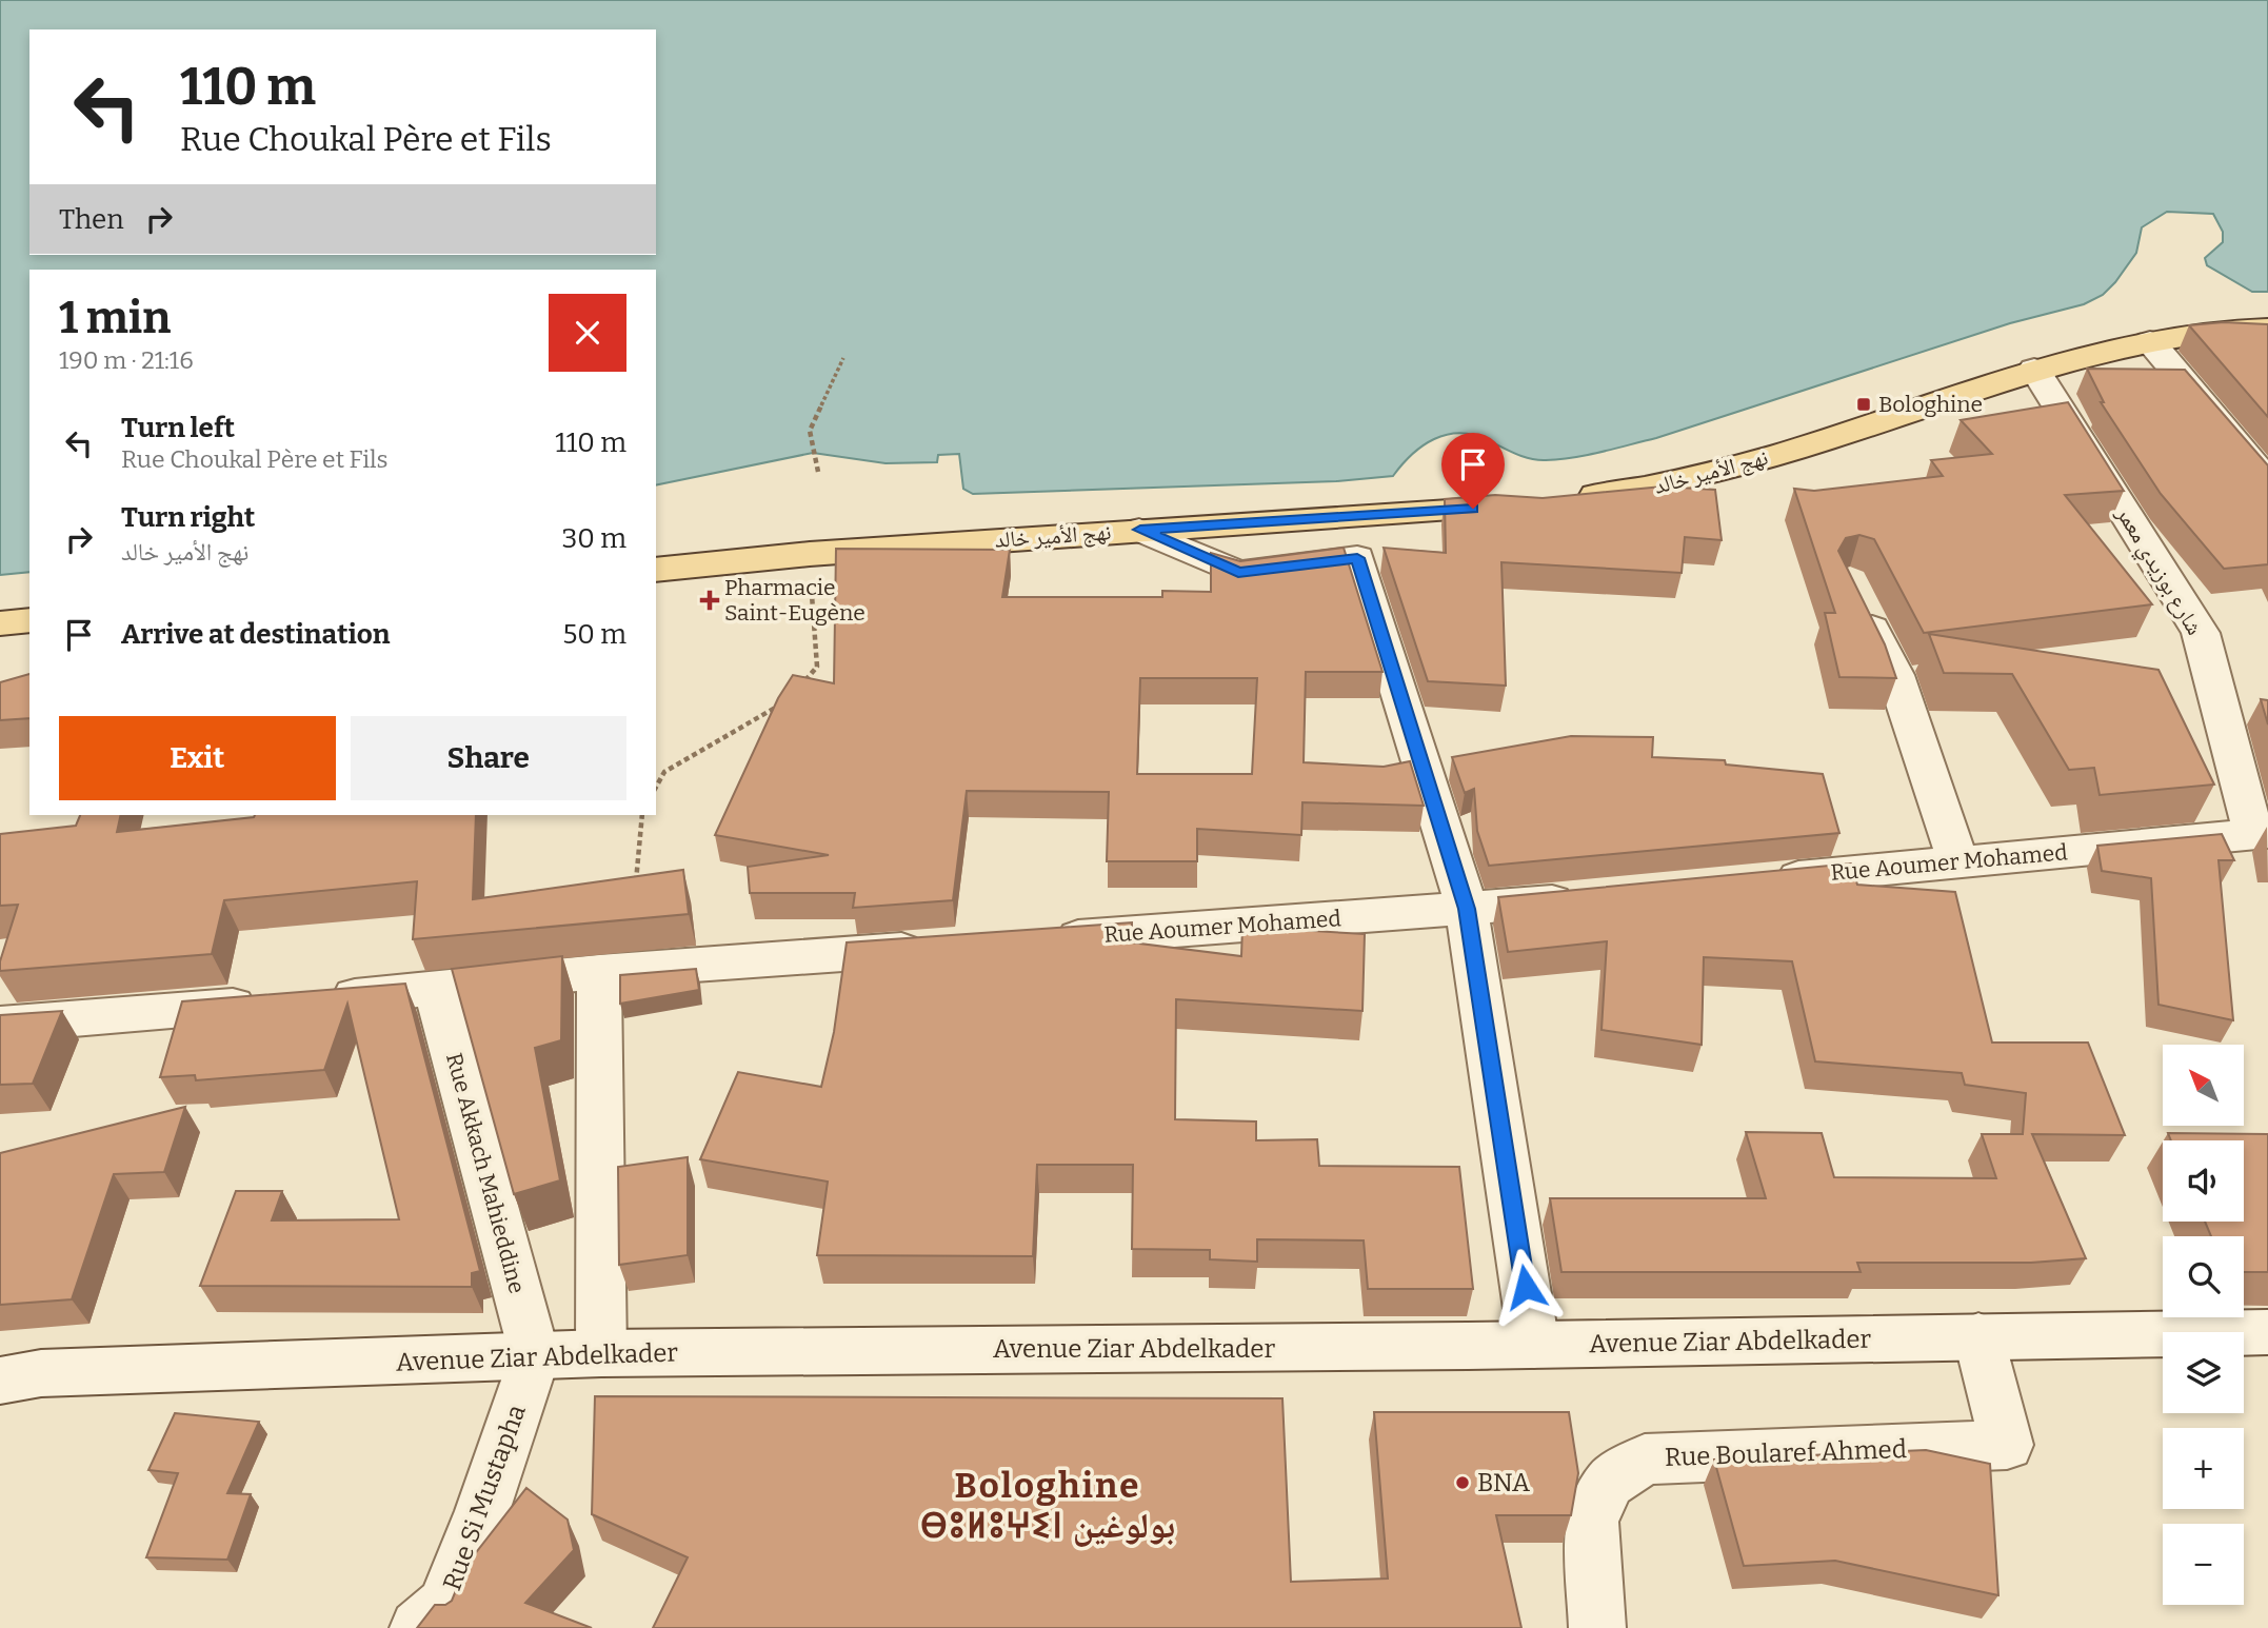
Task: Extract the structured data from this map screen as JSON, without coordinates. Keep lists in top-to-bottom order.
{
  "streets": {
    "main road": ["نهج الأمير خالد"],
    "street": [
      "شارع بوزيدي معمر",
      "Rue Aoumer Mohamed",
      "Rue Akkach Mahieddine",
      "Avenue Ziar Abdelkader",
      "Rue Boularef Ahmed",
      "Rue Si Mustapha"
    ]
  },
  "crossings": [
    ["نهج الأمير خالد", "شارع بوزيدي معمر"],
    ["شارع بوزيدي معمر", "Rue Aoumer Mohamed"],
    ["Rue Akkach Mahieddine", "Avenue Ziar Abdelkader"],
    ["Rue Akkach Mahieddine", "Rue Si Mustapha"],
    ["Avenue Ziar Abdelkader", "Rue Boularef Ahmed"],
    ["Avenue Ziar Abdelkader", "Rue Si Mustapha"]
  ],
  "districts": ["Bologhine ⴱⵓⵍⵓⵖⵉⵏ بولوغين"],
  "places": {
    "transit": ["Bologhine"],
    "health": ["Pharmacie Saint-Eugène"],
    "other": ["BNA"]
  },
  "north": "top left",
  "page": {
    "turn": ["110 m", "Rue Choukal Père et Fils"],
    "then": "Then",
    "heading": ["1 min", "190 m · 21:16"],
    "list": [
      {
        "name": "Turn left",
        "note": "Rue Choukal Père et Fils",
        "value": "110 m"
      },
      {
        "name": "Turn right",
        "note": "نهج الأمير خالد",
        "value": "30 m"
      },
      {
        "name": "Arrive at destination",
        "value": "50 m"
      }
    ],
    "buttons": ["Exit", "Share"],
    "map_buttons": ["+", "−"]
  }
}
